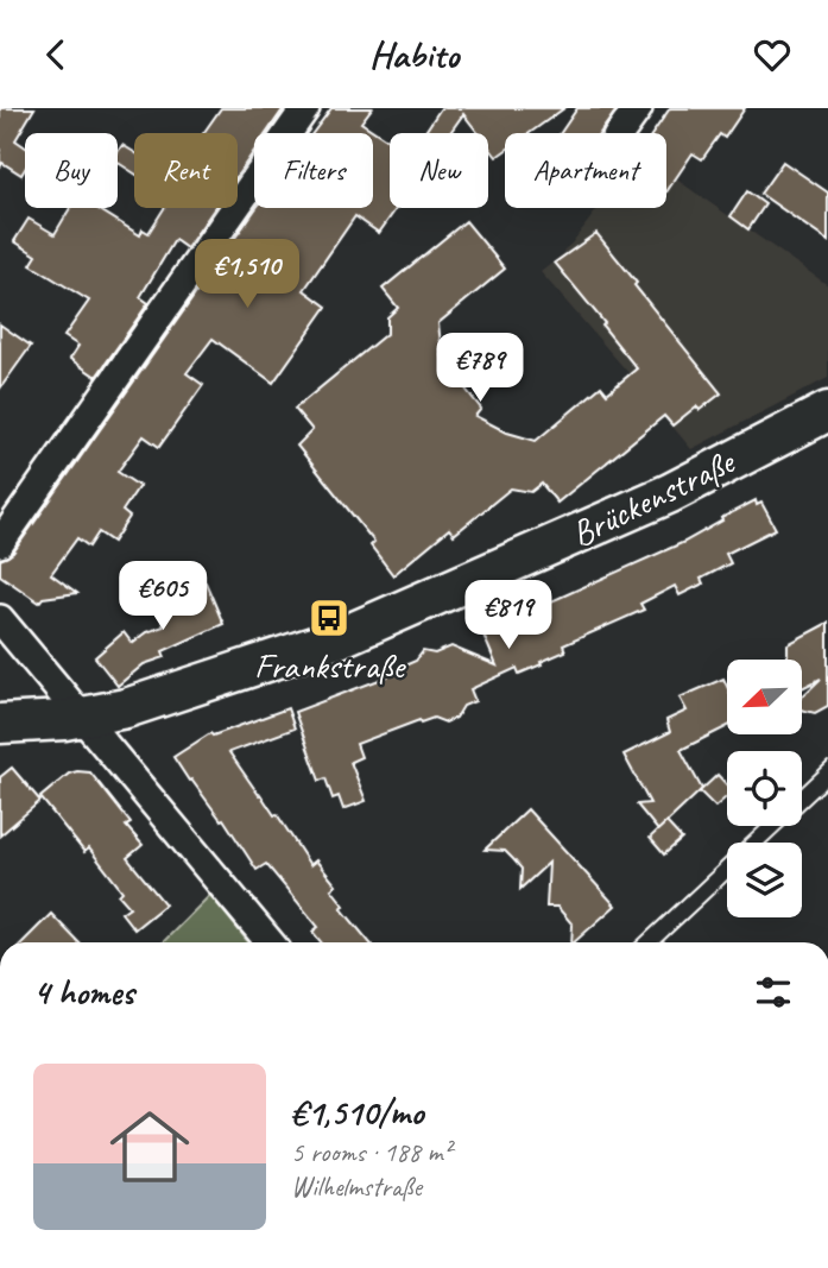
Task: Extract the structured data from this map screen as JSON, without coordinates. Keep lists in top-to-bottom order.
{
  "streets": {
    "main road": ["Brückenstraße"]
  },
  "places": {
    "bus stop": ["Frankstraße"]
  },
  "north": "bottom left",
  "page": {
    "header": "Habito",
    "chip": [
      "Buy",
      "Rent",
      "Filters",
      "New",
      "Apartment"
    ],
    "price": [
      "€1,510",
      "€789",
      "€605",
      "€819"
    ],
    "heading": "4 homes",
    "list": [
      {
        "name": "€1,510/mo",
        "note": "5 rooms · 188 m² · Wilhelmstraße"
      }
    ]
  }
}
